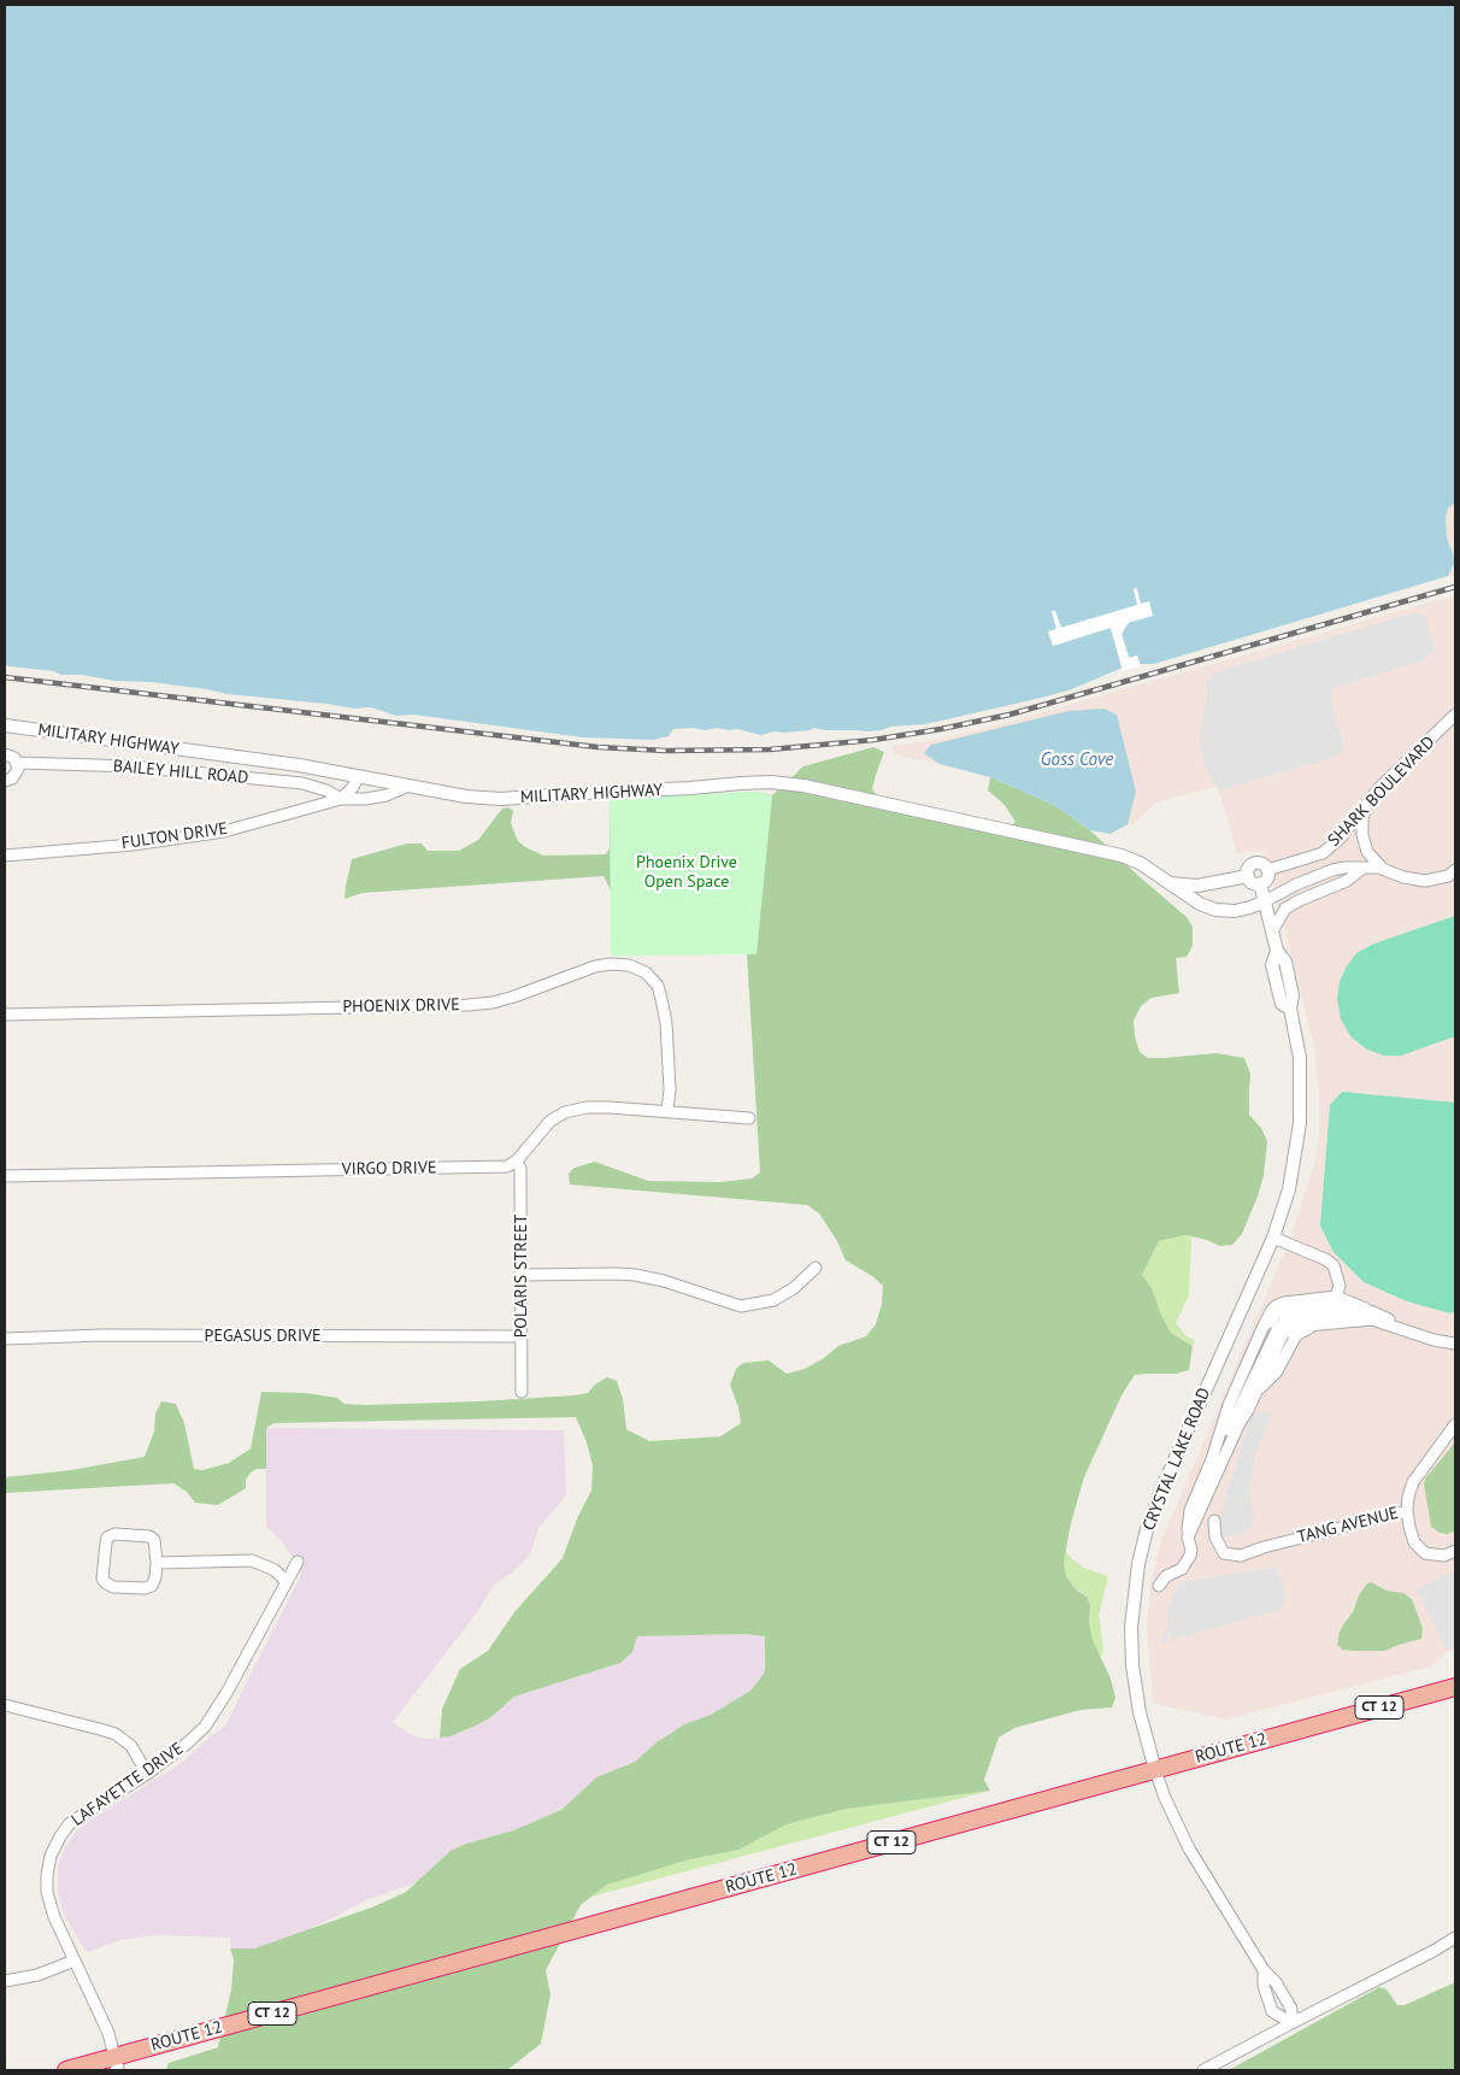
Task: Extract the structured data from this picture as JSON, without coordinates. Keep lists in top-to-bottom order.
{
  "streets": {
    "highway": ["CT 12", "ROUTE 12"],
    "street": [
      "MILITARY HIGHWAY",
      "BAILEY HILL ROAD",
      "SHARK BOULEVARD",
      "FULTON DRIVE",
      "PHOENIX DRIVE",
      "VIRGO DRIVE",
      "POLARIS STREET",
      "PEGASUS DRIVE",
      "CRYSTAL LAKE ROAD",
      "TANG AVENUE",
      "LAFAYETTE DRIVE"
    ]
  },
  "crossings": [
    ["MILITARY HIGHWAY", "FULTON DRIVE"],
    ["MILITARY HIGHWAY", "CRYSTAL LAKE ROAD"],
    ["BAILEY HILL ROAD", "FULTON DRIVE"],
    ["SHARK BOULEVARD", "CRYSTAL LAKE ROAD"],
    ["VIRGO DRIVE", "POLARIS STREET"],
    ["POLARIS STREET", "PEGASUS DRIVE"],
    ["CRYSTAL LAKE ROAD", "ROUTE 12"],
    ["ROUTE 12", "LAFAYETTE DRIVE"]
  ],
  "water": ["Goss Cove"],
  "parks": ["Phoenix Drive Open Space"]
}
